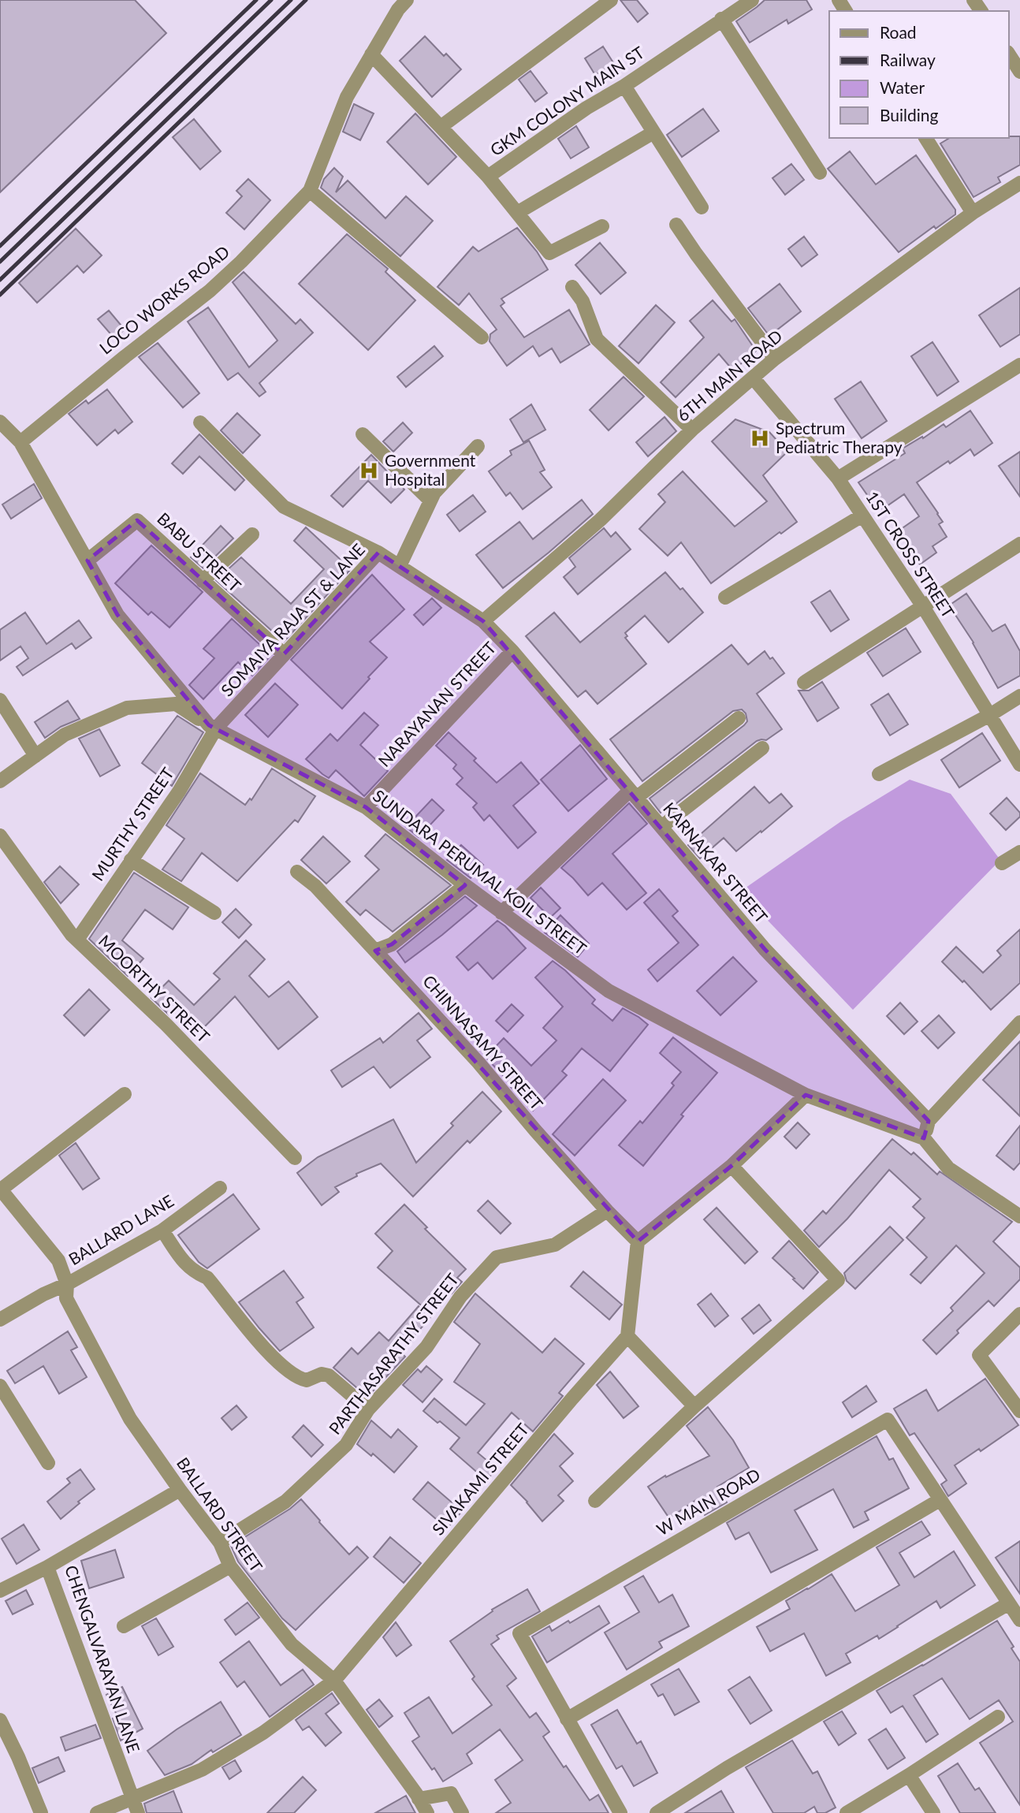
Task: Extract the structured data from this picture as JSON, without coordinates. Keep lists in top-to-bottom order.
{
  "streets": {
    "street": [
      "GKM COLONY MAIN ST",
      "LOCO WORKS ROAD",
      "6TH MAIN ROAD",
      "BABU STREET",
      "1ST CROSS STREET",
      "SOMAIYA RAJA ST & LANE",
      "NARAYANAN STREET",
      "MURTHY STREET",
      "KARNAKAR STREET",
      "SUNDARA PERUMAL KOIL STREET",
      "MOORTHY STREET",
      "CHINNASAMY STREET",
      "BALLARD LANE",
      "PARTHASARATHY STREET",
      "SIVAKAMI STREET",
      "W MAIN ROAD",
      "BALLARD STREET",
      "CHENGALVARAYAN LANE"
    ]
  },
  "crossings": [
    ["GKM COLONY MAIN ST", "LOCO WORKS ROAD"],
    ["LOCO WORKS ROAD", "SUNDARA PERUMAL KOIL STREET"],
    ["6TH MAIN ROAD", "1ST CROSS STREET"],
    ["6TH MAIN ROAD", "SOMAIYA RAJA ST & LANE"],
    ["6TH MAIN ROAD", "KARNAKAR STREET"],
    ["BABU STREET", "SOMAIYA RAJA ST & LANE"],
    ["BABU STREET", "SUNDARA PERUMAL KOIL STREET"],
    ["SOMAIYA RAJA ST & LANE", "MURTHY STREET"],
    ["SOMAIYA RAJA ST & LANE", "KARNAKAR STREET"],
    ["SOMAIYA RAJA ST & LANE", "SUNDARA PERUMAL KOIL STREET"],
    ["NARAYANAN STREET", "KARNAKAR STREET"],
    ["NARAYANAN STREET", "SUNDARA PERUMAL KOIL STREET"],
    ["MURTHY STREET", "SUNDARA PERUMAL KOIL STREET"],
    ["MURTHY STREET", "MOORTHY STREET"],
    ["CHINNASAMY STREET", "PARTHASARATHY STREET"],
    ["BALLARD LANE", "BALLARD STREET"],
    ["PARTHASARATHY STREET", "BALLARD STREET"],
    ["SIVAKAMI STREET", "BALLARD STREET"],
    ["SIVAKAMI STREET", "CHENGALVARAYAN LANE"],
    ["BALLARD STREET", "CHENGALVARAYAN LANE"]
  ],
  "places": {
    "hospital": ["Spectrum Pediatric Therapy", "Government Hospital"]
  },
  "legend": [
    "Road",
    "Railway",
    "Water",
    "Building"
  ]
}
